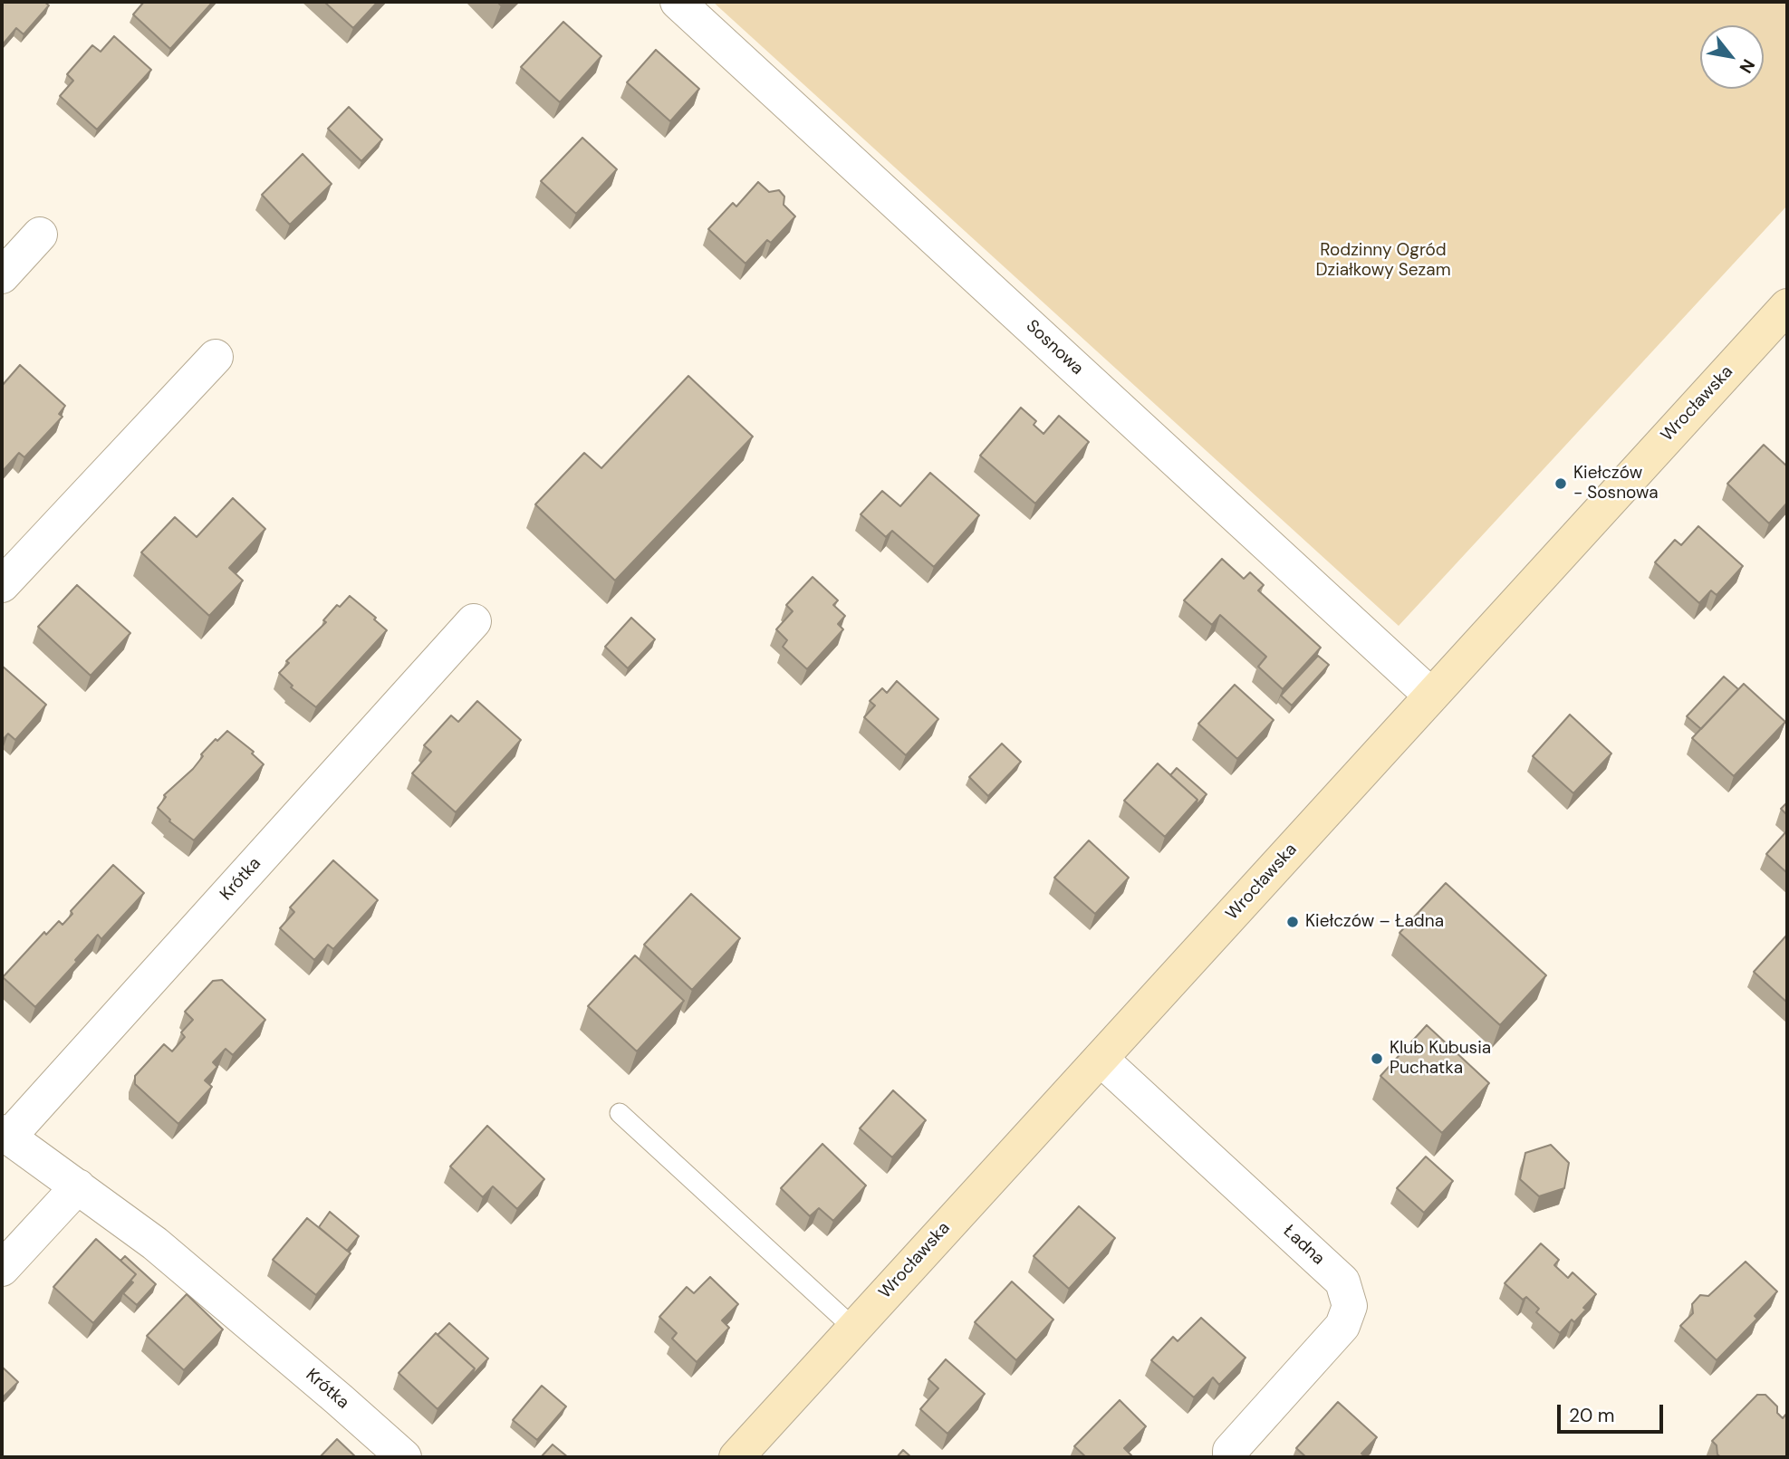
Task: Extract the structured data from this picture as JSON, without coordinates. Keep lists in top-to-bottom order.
{
  "streets": {
    "street": [
      "Sosnowa",
      "Wrocławska",
      "Krótka",
      "Ładna"
    ]
  },
  "crossings": [
    ["Sosnowa", "Wrocławska"],
    ["Wrocławska", "Ładna"]
  ],
  "parks": ["Rodzinny Ogród Działkowy Sezam"],
  "places": ["Kiełczów - Sosnowa", "Kiełczów – Ładna", "Klub Kubusia Puchatka"],
  "scale_bar": "20 m",
  "north": "bottom right"
}
